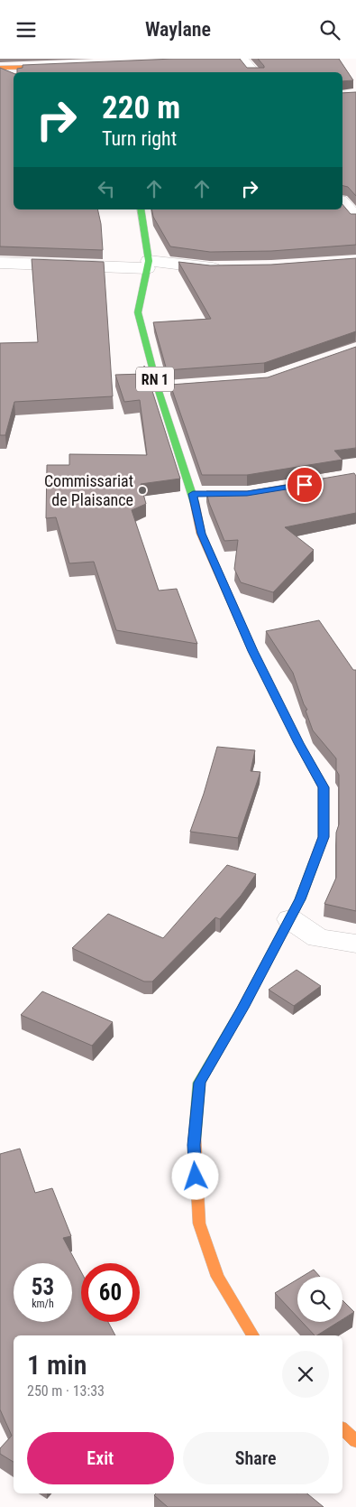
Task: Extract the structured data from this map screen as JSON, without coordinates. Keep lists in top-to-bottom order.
{
  "streets": {
    "main road": ["RN 1"]
  },
  "places": ["Commissariat de Plaisance"],
  "page": {
    "header": "Waylane",
    "turn": ["220 m", "Turn right"],
    "speed": "53 km/h",
    "limit": "60",
    "heading": ["1 min", "250 m · 13:33"],
    "buttons": ["Exit", "Share"]
  }
}
